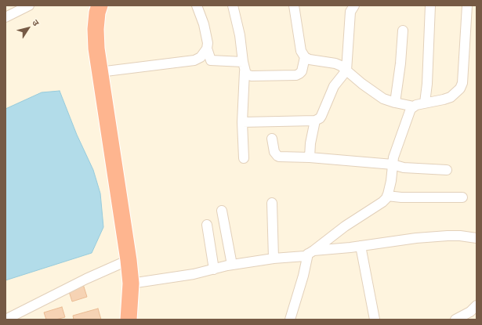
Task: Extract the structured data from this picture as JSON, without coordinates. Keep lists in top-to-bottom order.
{
  "north": "top right"
}
